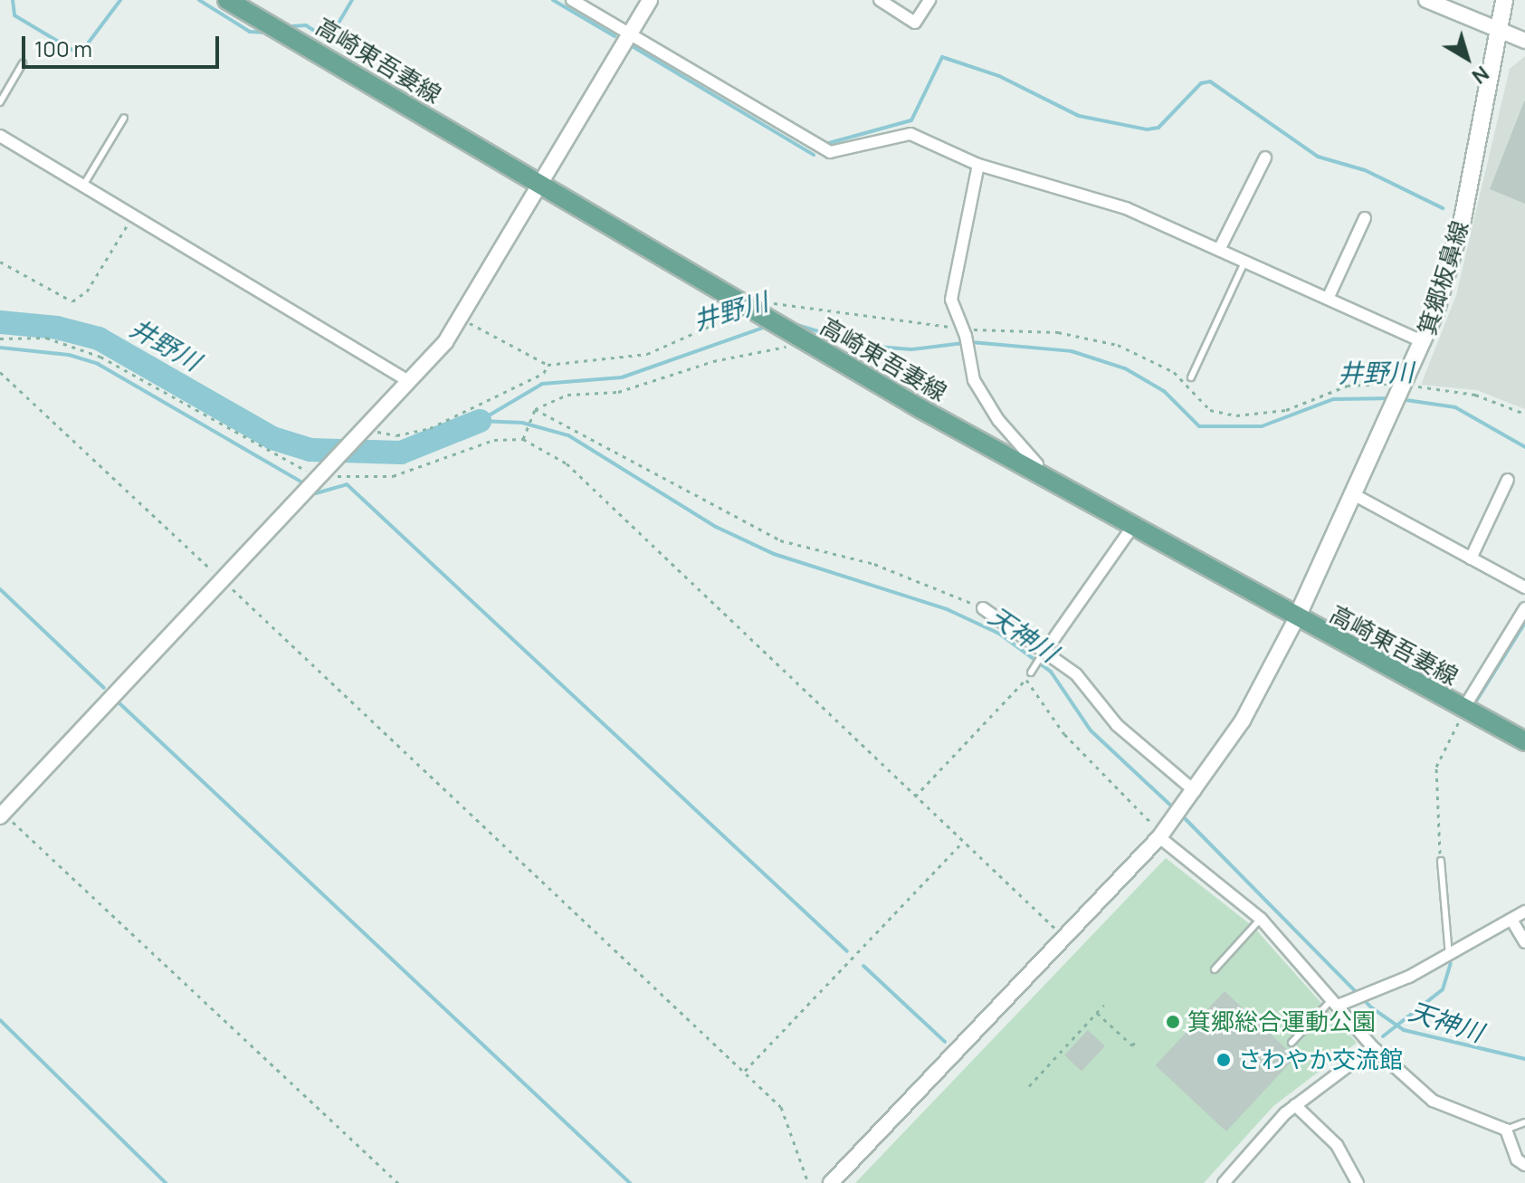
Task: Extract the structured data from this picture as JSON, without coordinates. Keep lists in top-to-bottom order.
{
  "streets": {
    "main road": ["高崎東吾妻線", "箕郷板鼻線"]
  },
  "crossings": [
    ["高崎東吾妻線", "箕郷板鼻線"]
  ],
  "water": ["井野川", "天神川"],
  "places": ["箕郷総合運動公園", "さわやか交流館"],
  "scale_bar": "100 m",
  "north": "bottom right"
}
